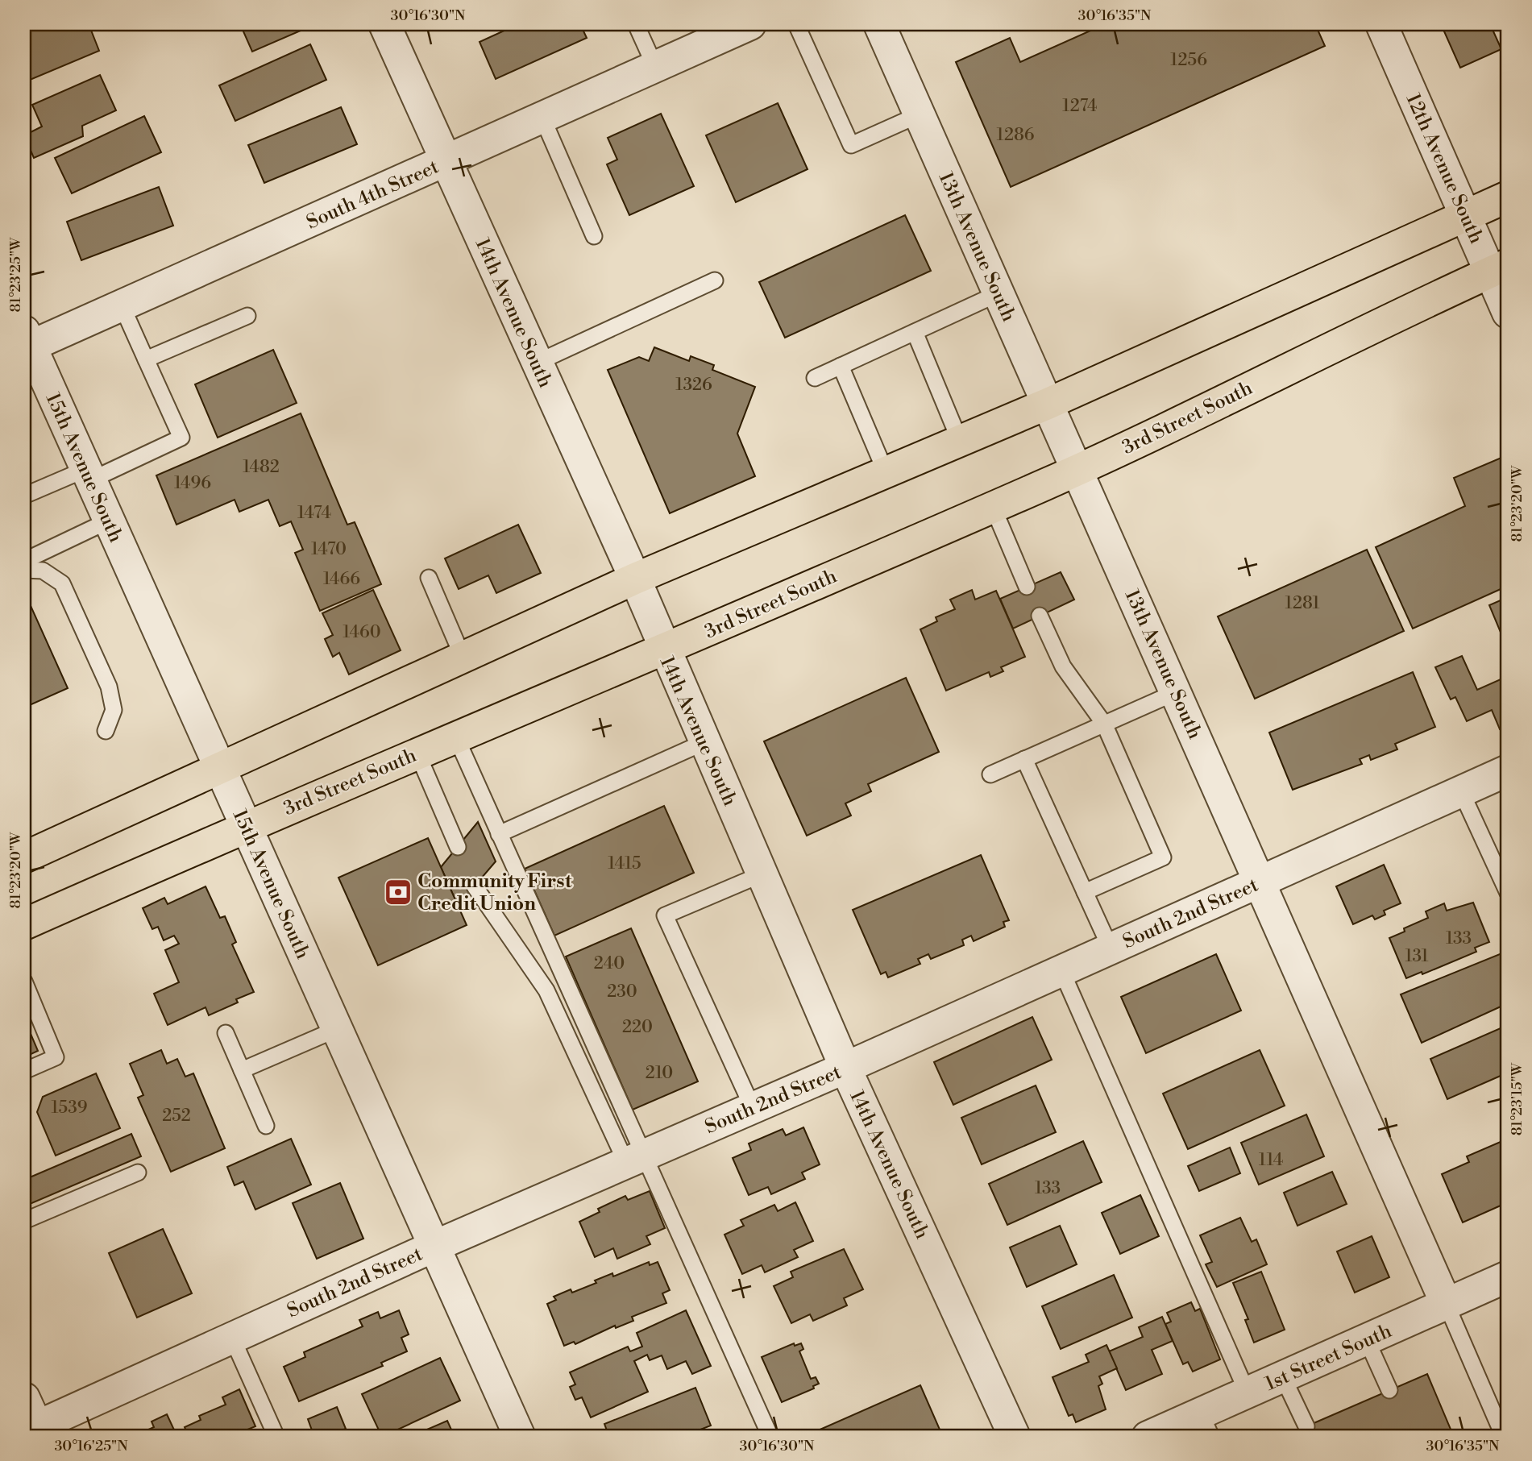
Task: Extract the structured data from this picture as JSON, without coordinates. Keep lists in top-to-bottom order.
{
  "streets": {
    "main road": ["3rd Street South"],
    "street": [
      "12th Avenue South",
      "South 4th Street",
      "13th Avenue South",
      "14th Avenue South",
      "15th Avenue South",
      "South 2nd Street",
      "1st Street South"
    ]
  },
  "crossings": [
    ["12th Avenue South", "3rd Street South"],
    ["South 4th Street", "14th Avenue South"],
    ["South 4th Street", "15th Avenue South"],
    ["13th Avenue South", "3rd Street South"],
    ["13th Avenue South", "South 2nd Street"],
    ["13th Avenue South", "1st Street South"],
    ["14th Avenue South", "3rd Street South"],
    ["14th Avenue South", "South 2nd Street"],
    ["3rd Street South", "15th Avenue South"],
    ["15th Avenue South", "South 2nd Street"]
  ],
  "places": {
    "bank": ["Community First Credit Union"]
  },
  "house_numbers": [
    "1256",
    "1274",
    "1286",
    "1326",
    "1482",
    "1496",
    "1474",
    "1470",
    "1466",
    "1281",
    "1460",
    "1415",
    "133",
    "131",
    "240",
    "230",
    "220",
    "210",
    "1539",
    "252",
    "114",
    "133"
  ],
  "coordinates": [
    "30°16'30\"N",
    "30°16'35\"N",
    "81°23'25\"W",
    "81°23'20\"W",
    "81°23'15\"W",
    "30°16'25\"N"
  ]
}
